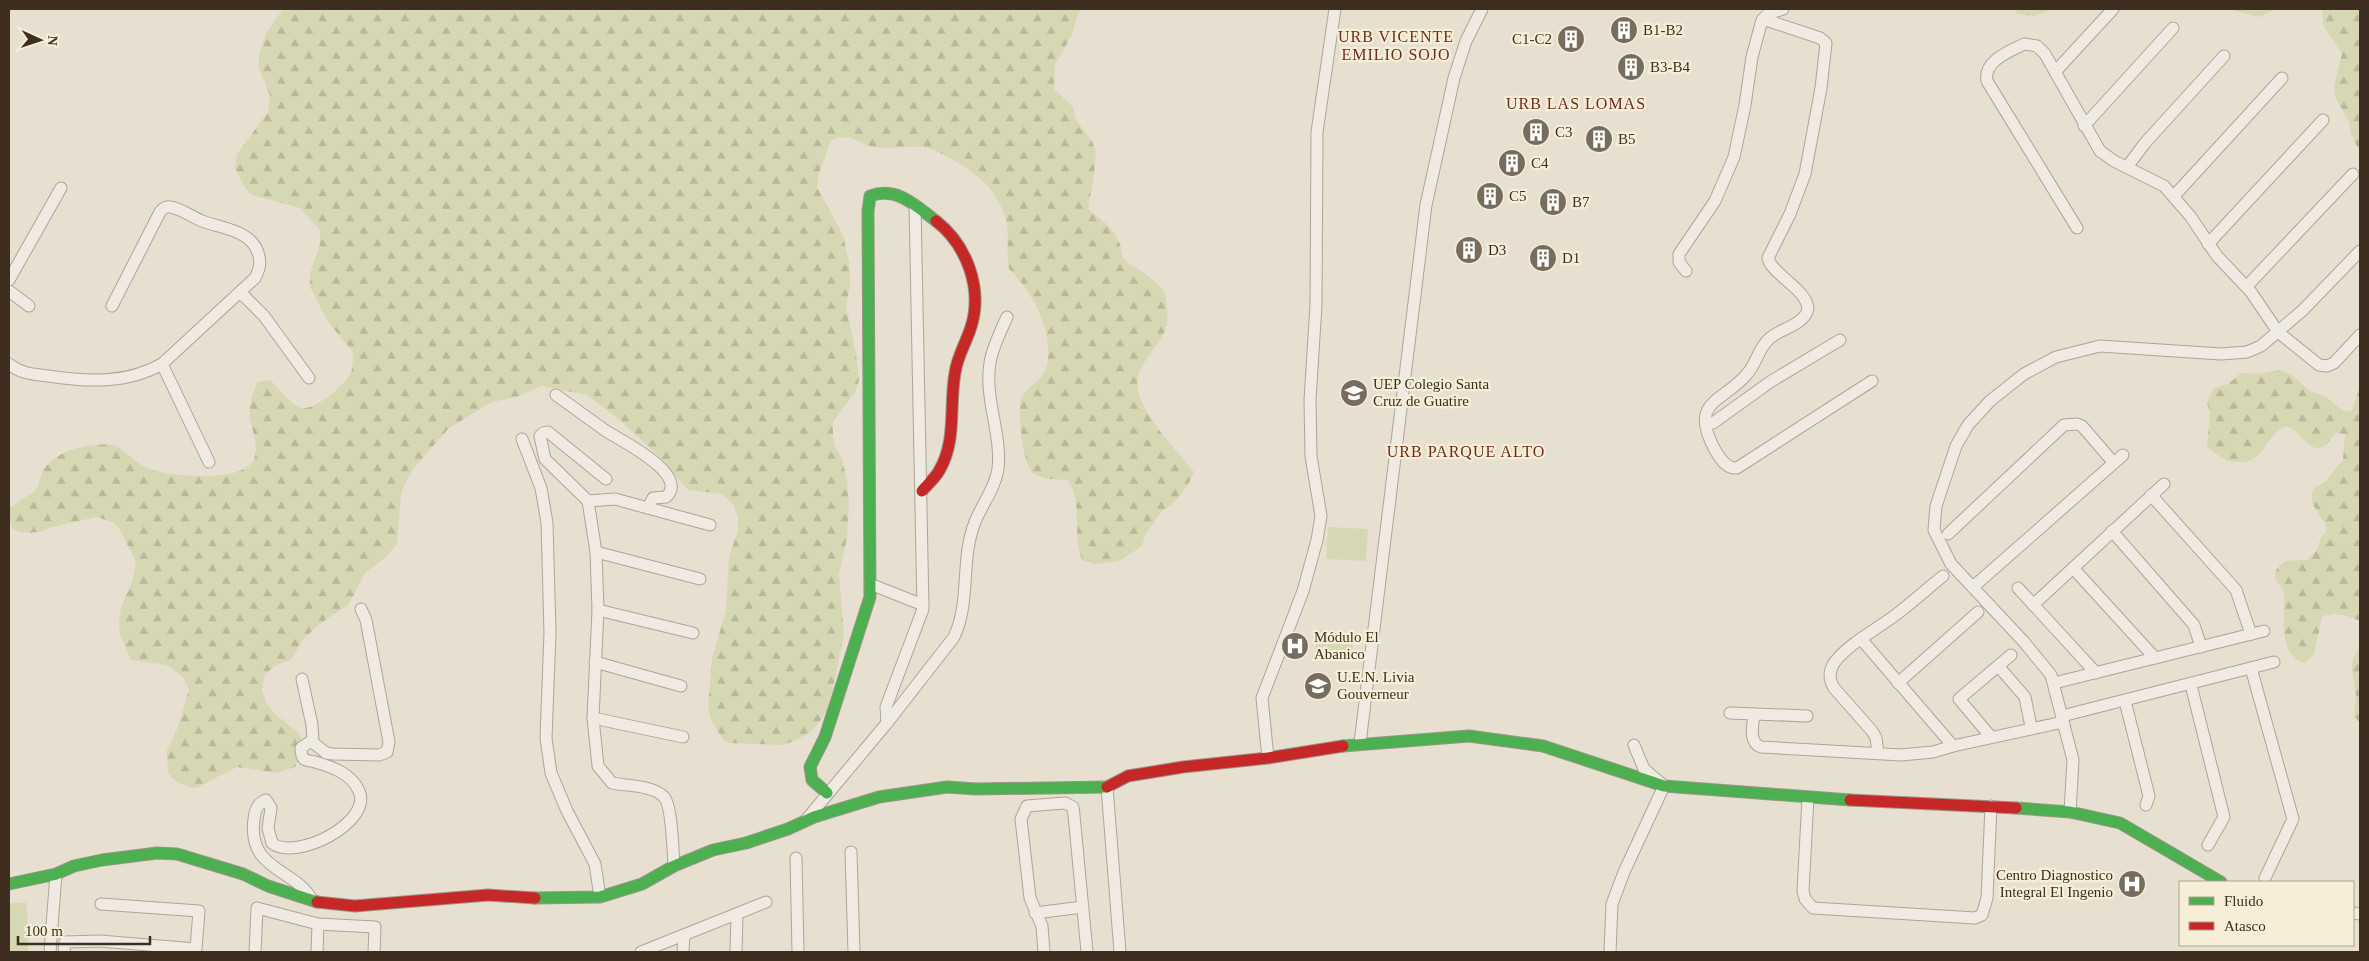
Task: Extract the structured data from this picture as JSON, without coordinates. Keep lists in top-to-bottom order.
{
  "districts": ["URB VICENTE EMILIO SOJO", "URB LAS LOMAS", "URB PARQUE ALTO"],
  "places": {
    "building": [
      "B1-B2",
      "C1-C2",
      "B3-B4",
      "C3",
      "B5",
      "C4",
      "C5",
      "B7",
      "D3",
      "D1"
    ],
    "school or university": ["UEP Colegio Santa Cruz de Guatire", "U.E.N. Livia Gouverneur"],
    "hospital": ["Módulo El Abanico", "Centro Diagnostico Integral El Ingenio"]
  },
  "legend": ["Fluido", "Atasco"],
  "scale_bar": "100 m",
  "north": "right"
}
